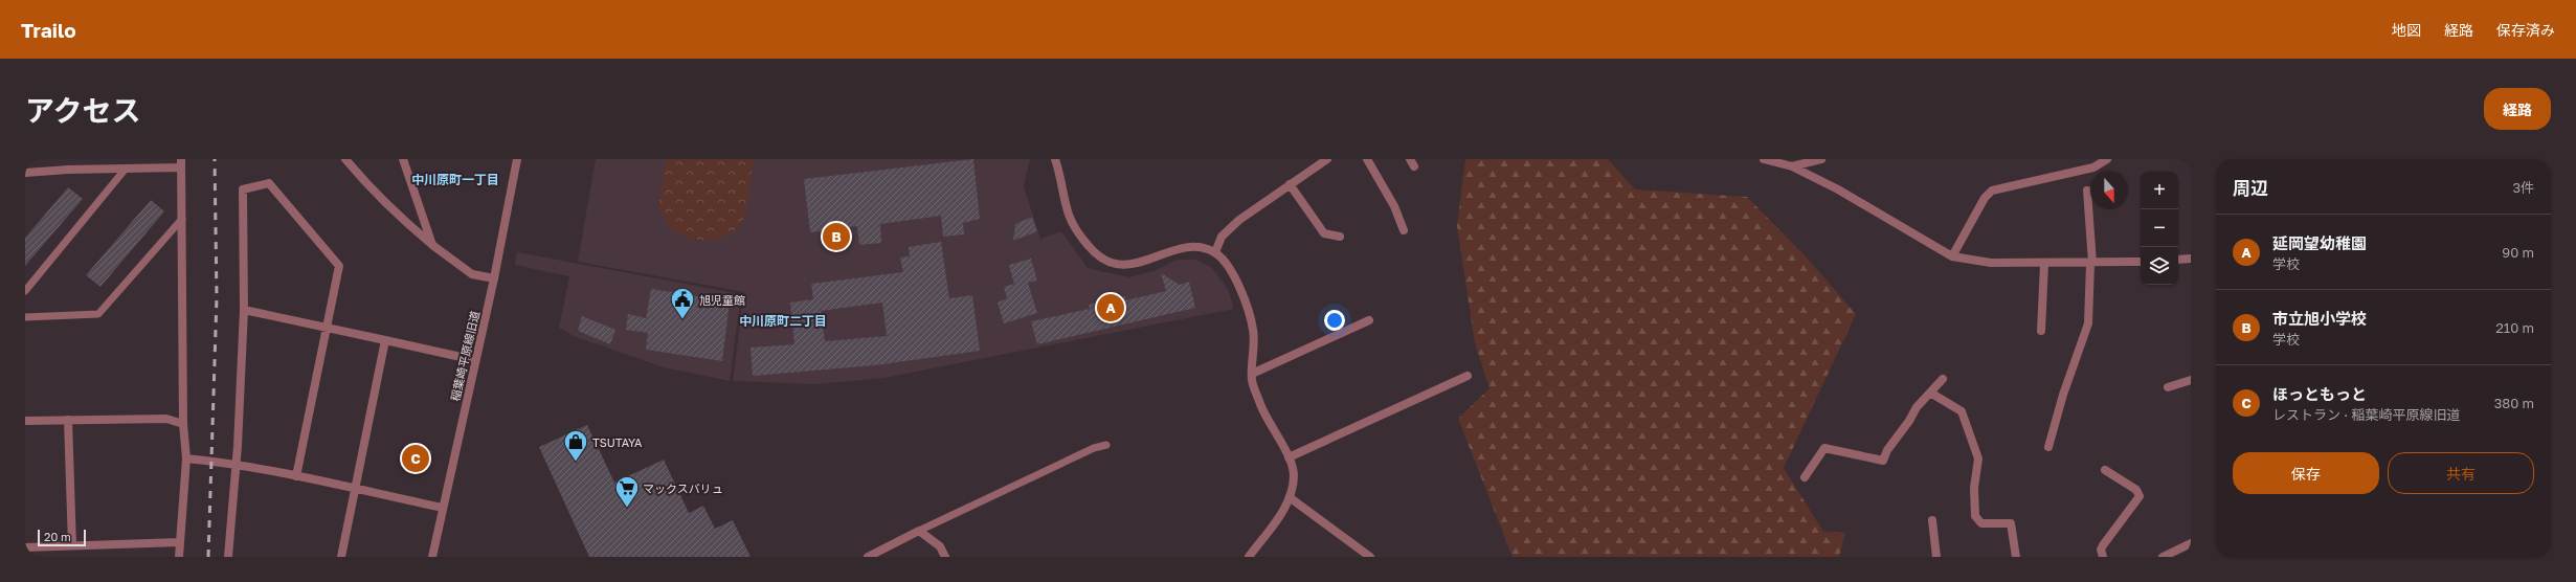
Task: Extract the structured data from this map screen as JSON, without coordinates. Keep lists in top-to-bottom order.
{
  "streets": {
    "street": ["稲葉崎平原線旧道"]
  },
  "districts": ["中川原町一丁目", "中川原町二丁目"],
  "places": {
    "public building": ["旭児童館"],
    "shop": ["TSUTAYA"],
    "supermarket": ["マックスバリュ"]
  },
  "scale_bar": "20 m",
  "north": "bottom",
  "page": {
    "header": "Trailo",
    "nav": ["地図", "経路", "保存済み"],
    "title": "アクセス",
    "buttons": [
      "経路",
      ["保存", "共有"]
    ],
    "heading": ["周辺", "3件"],
    "map_buttons": ["+", "−"],
    "list": [
      {
        "mark": "A",
        "name": "延岡望幼稚園",
        "note": "学校",
        "value": "90 m"
      },
      {
        "mark": "B",
        "name": "市立旭小学校",
        "note": "学校",
        "value": "210 m"
      },
      {
        "mark": "C",
        "name": "ほっともっと",
        "note": "レストラン · 稲葉崎平原線旧道",
        "value": "380 m"
      }
    ],
    "pins": ["B", "A", "C"],
    "scale": "20 m"
  }
}
